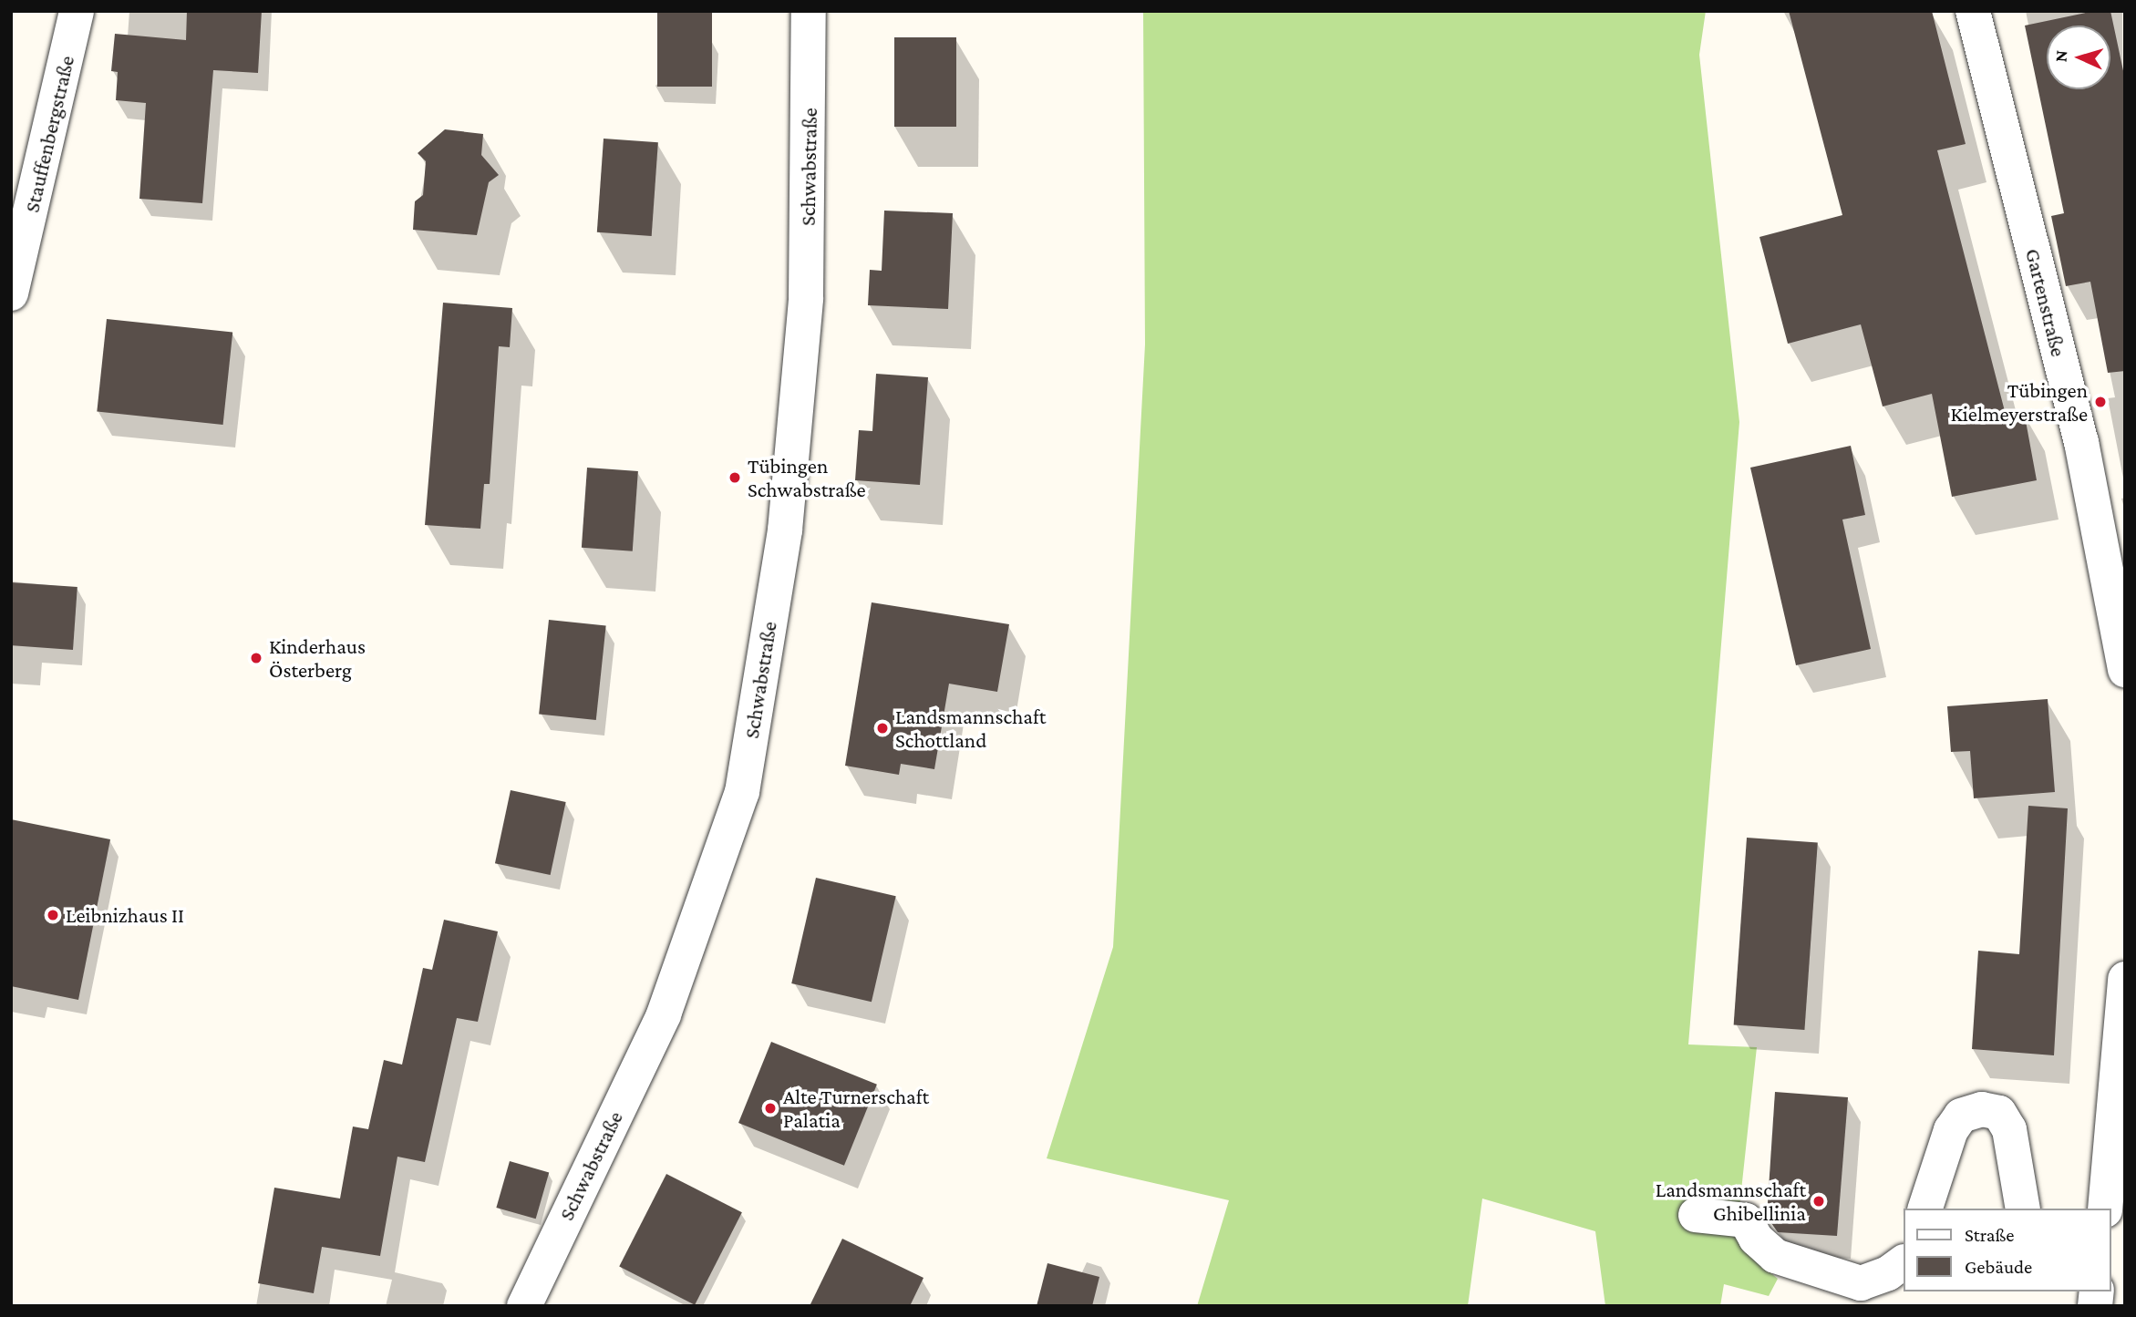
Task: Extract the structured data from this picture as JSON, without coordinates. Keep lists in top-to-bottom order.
{
  "streets": {
    "street": ["Stauffenbergstraße", "Schwabstraße", "Gartenstraße"]
  },
  "places": [
    "Tübingen Kielmeyerstraße",
    "Tübingen Schwabstraße",
    "Kinderhaus Österberg",
    "Landsmannschaft Schottland",
    "Leibnizhaus II",
    "Alte Turnerschaft Palatia",
    "Landsmannschaft Ghibellinia"
  ],
  "legend": ["Straße", "Gebäude"],
  "north": "left"
}
